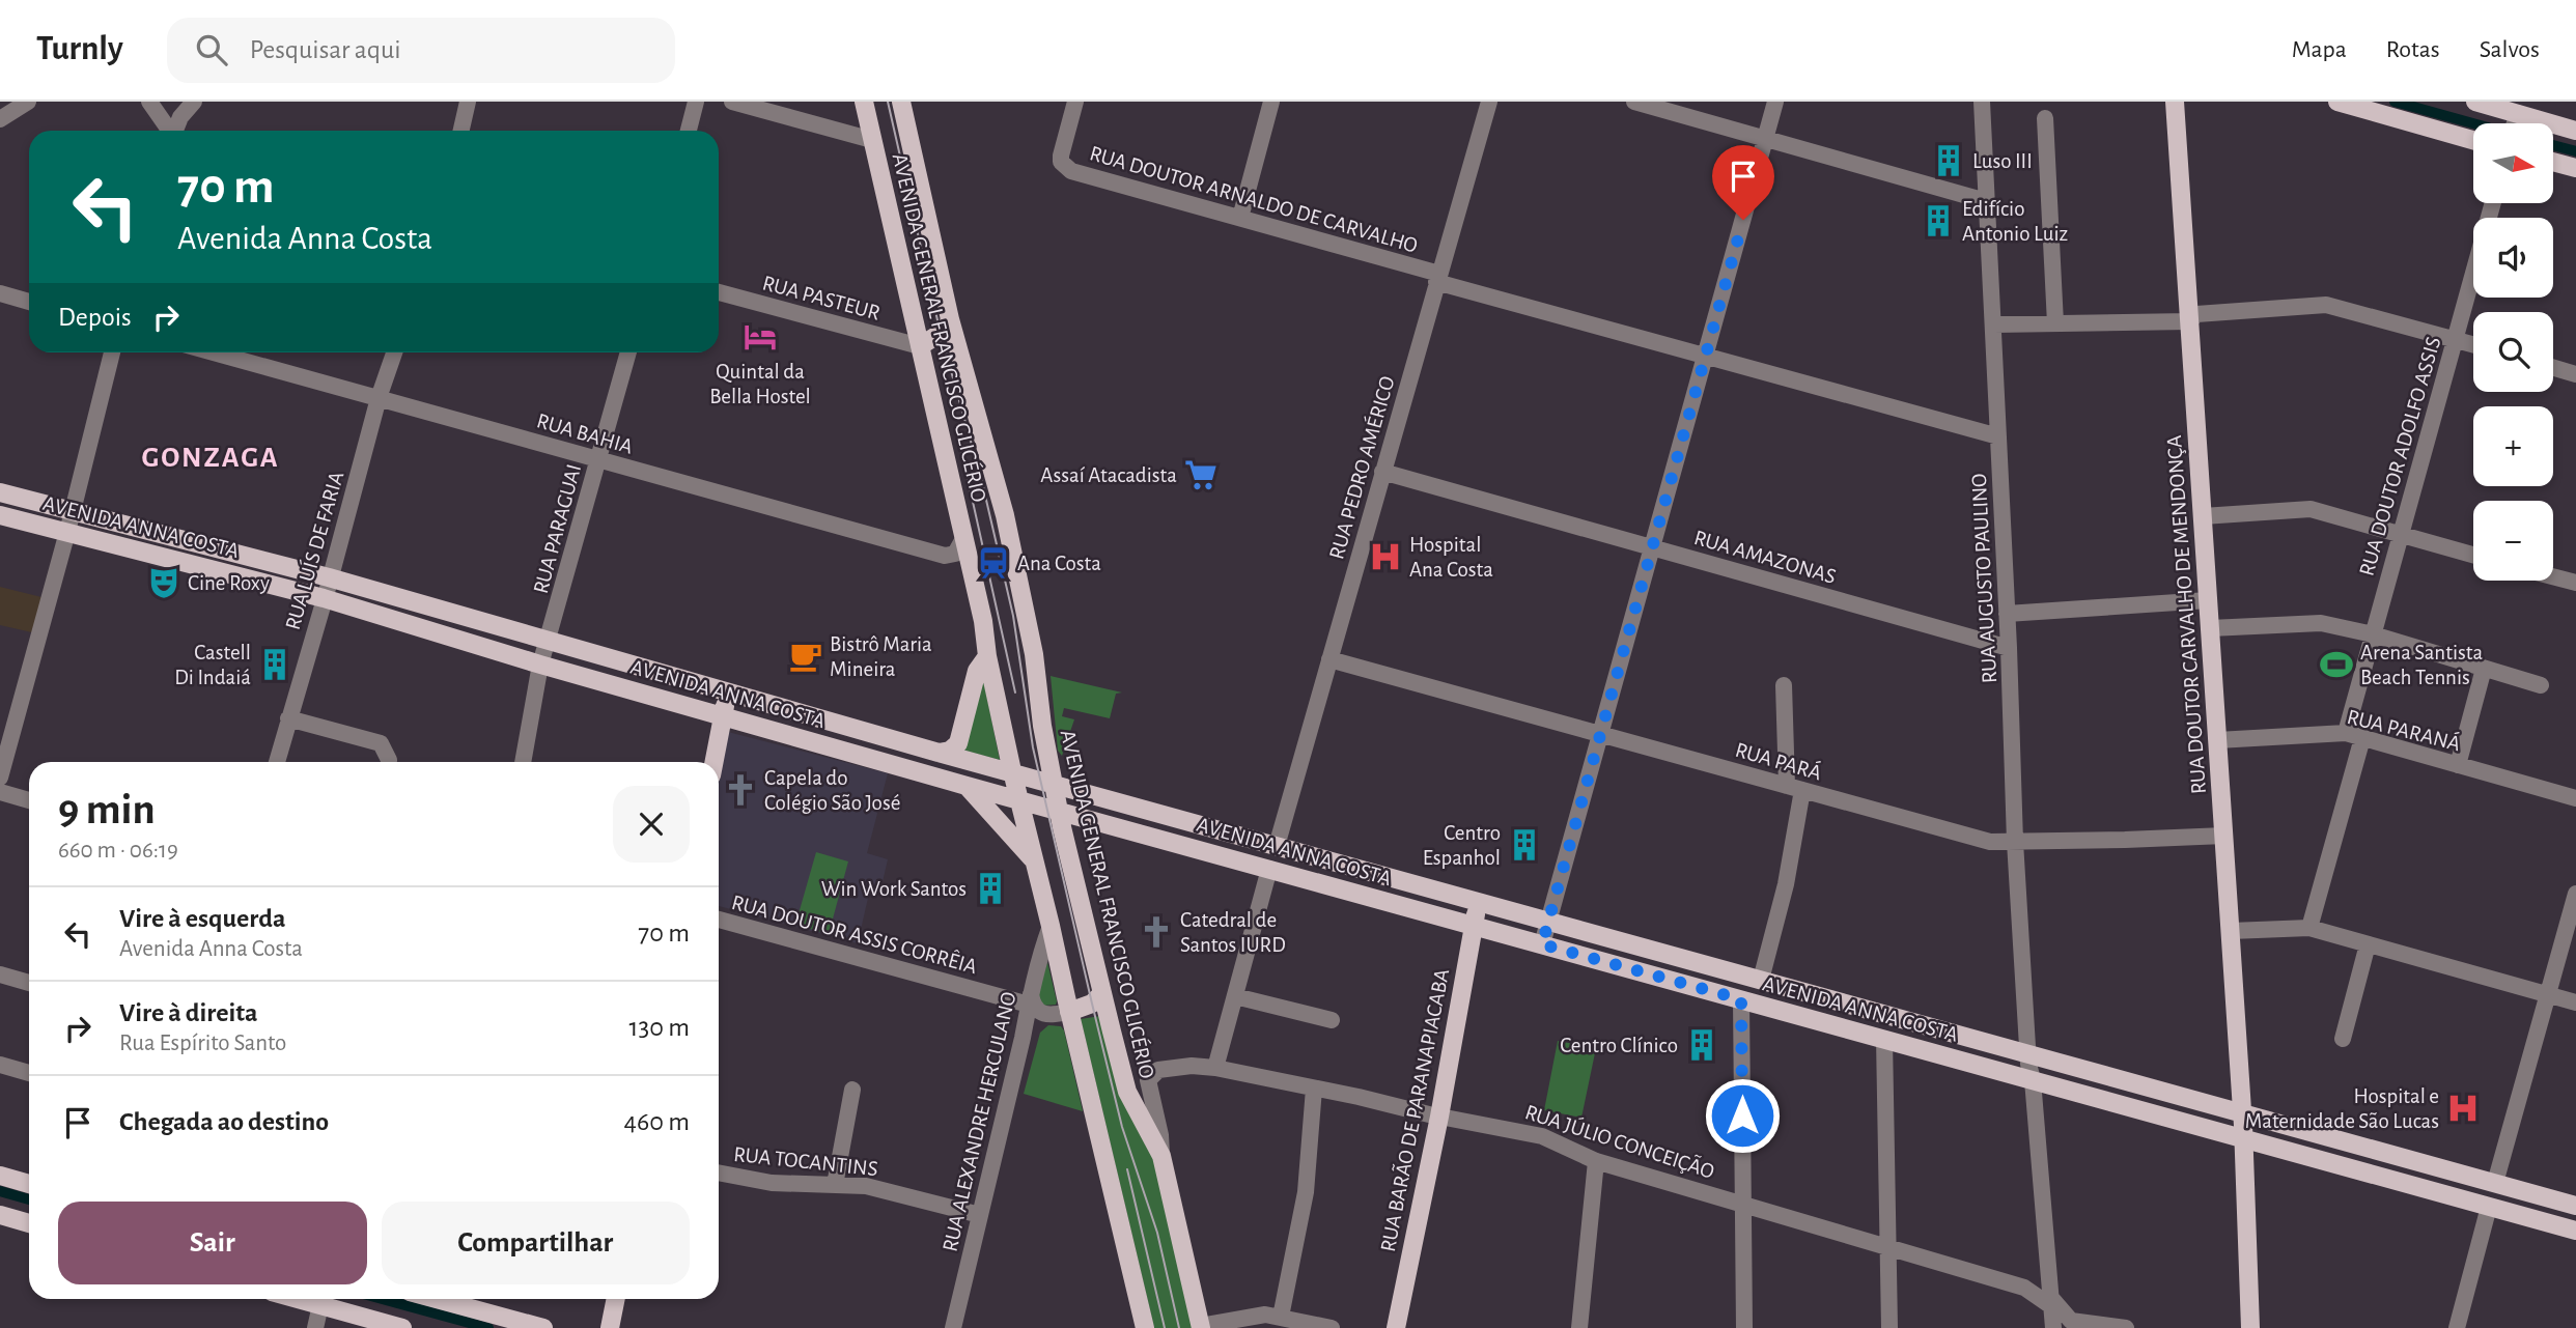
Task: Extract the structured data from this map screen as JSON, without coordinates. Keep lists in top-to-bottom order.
{
  "streets": {
    "main road": [
      "AVENIDA GENERAL FRANCISCO GLICÉRIO",
      "AVENIDA ANNA COSTA",
      "RUA DOUTOR CARVALHO DE MENDONÇA",
      "RUA BARÃO DE PARANAPIACABA"
    ],
    "street": [
      "RUA DOUTOR ARNALDO DE CARVALHO",
      "RUA PASTEUR",
      "RUA BAHIA",
      "RUA DOUTOR ADOLFO ASSIS",
      "RUA PEDRO AMÉRICO",
      "RUA PARAGUAI",
      "RUA LUÍS DE FARIA",
      "RUA AMAZONAS",
      "RUA AUGUSTO PAULINO",
      "RUA PARANÁ",
      "RUA PARÁ",
      "RUA DOUTOR ASSIS CORRÊIA",
      "RUA ALEXANDRE HERCULANO",
      "RUA JÚLIO CONCEIÇÃO",
      "RUA TOCANTINS"
    ]
  },
  "crossings": [
    ["RUA DOUTOR ARNALDO DE CARVALHO", "RUA PEDRO AMÉRICO"],
    ["RUA DOUTOR ARNALDO DE CARVALHO", "RUA AUGUSTO PAULINO"],
    ["RUA PASTEUR", "AVENIDA GENERAL FRANCISCO GLICÉRIO"],
    ["AVENIDA GENERAL FRANCISCO GLICÉRIO", "RUA BAHIA"],
    ["AVENIDA GENERAL FRANCISCO GLICÉRIO", "AVENIDA ANNA COSTA"],
    ["AVENIDA GENERAL FRANCISCO GLICÉRIO", "RUA ALEXANDRE HERCULANO"],
    ["AVENIDA GENERAL FRANCISCO GLICÉRIO", "RUA JÚLIO CONCEIÇÃO"],
    ["RUA BAHIA", "RUA PARAGUAI"],
    ["RUA BAHIA", "RUA LUÍS DE FARIA"],
    ["RUA DOUTOR ADOLFO ASSIS", "RUA PARANÁ"],
    ["RUA PEDRO AMÉRICO", "AVENIDA ANNA COSTA"],
    ["RUA PEDRO AMÉRICO", "RUA AMAZONAS"],
    ["RUA PEDRO AMÉRICO", "RUA PARÁ"],
    ["AVENIDA ANNA COSTA", "RUA PARAGUAI"],
    ["AVENIDA ANNA COSTA", "RUA LUÍS DE FARIA"],
    ["AVENIDA ANNA COSTA", "RUA AUGUSTO PAULINO"],
    ["AVENIDA ANNA COSTA", "RUA DOUTOR CARVALHO DE MENDONÇA"],
    ["AVENIDA ANNA COSTA", "RUA BARÃO DE PARANAPIACABA"],
    ["RUA AMAZONAS", "RUA AUGUSTO PAULINO"],
    ["RUA AUGUSTO PAULINO", "RUA PARÁ"],
    ["RUA AUGUSTO PAULINO", "RUA JÚLIO CONCEIÇÃO"],
    ["RUA DOUTOR CARVALHO DE MENDONÇA", "RUA PARANÁ"],
    ["RUA DOUTOR CARVALHO DE MENDONÇA", "RUA PARÁ"],
    ["RUA DOUTOR ASSIS CORRÊIA", "RUA ALEXANDRE HERCULANO"],
    ["RUA BARÃO DE PARANAPIACABA", "RUA JÚLIO CONCEIÇÃO"],
    ["RUA ALEXANDRE HERCULANO", "RUA TOCANTINS"]
  ],
  "districts": ["GONZAGA"],
  "places": {
    "building": [
      "Luso III",
      "Edifício Antonio Luiz",
      "Castell Di Indaiá",
      "Centro Espanhol",
      "Win Work Santos",
      "Centro Clínico"
    ],
    "hotel": ["Quintal da Bella Hostel"],
    "supermarket": ["Assaí Atacadista"],
    "hospital": ["Hospital Ana Costa", "Hospital e Maternidade São Lucas"],
    "station": ["Ana Costa"],
    "theatre": ["Cine Roxy"],
    "cafe": ["Bistrô Maria Mineira"],
    "sports": ["Arena Santista Beach Tennis"],
    "church": ["Capela do Colégio São José", "Catedral de Santos IURD"]
  },
  "north": "right",
  "page": {
    "header": "Turnly",
    "search": "Pesquisar aqui",
    "nav": ["Mapa", "Rotas", "Salvos"],
    "map_buttons": ["+", "−"],
    "turn": ["70 m", "Avenida Anna Costa"],
    "then": "Depois",
    "heading": ["9 min", "660 m · 06:19"],
    "list": [
      {
        "name": "Vire à esquerda",
        "note": "Avenida Anna Costa",
        "value": "70 m"
      },
      {
        "name": "Vire à direita",
        "note": "Rua Espírito Santo",
        "value": "130 m"
      },
      {
        "name": "Chegada ao destino",
        "value": "460 m"
      }
    ],
    "buttons": ["Sair", "Compartilhar"]
  }
}
